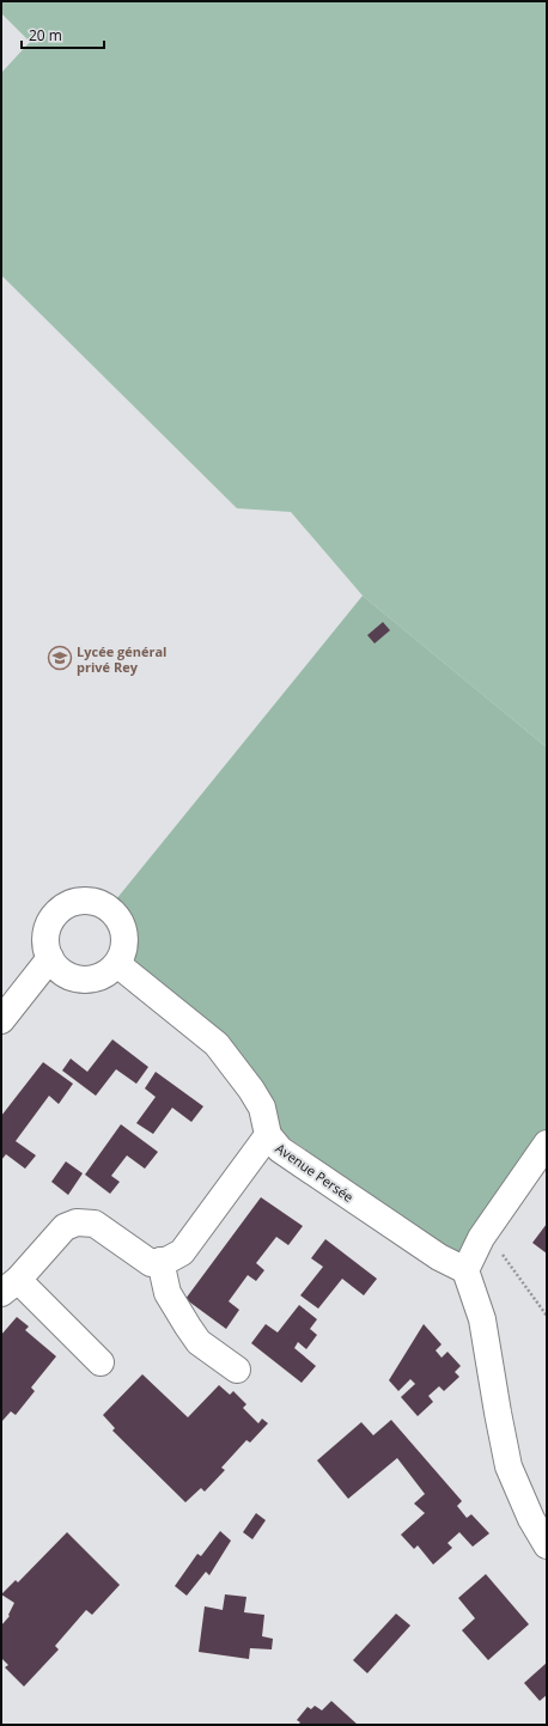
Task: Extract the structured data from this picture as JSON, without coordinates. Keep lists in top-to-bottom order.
{
  "streets": {
    "street": ["Avenue Persée"]
  },
  "places": {
    "school or university": ["Lycée général privé Rey"]
  },
  "scale_bar": "20 m"
}
